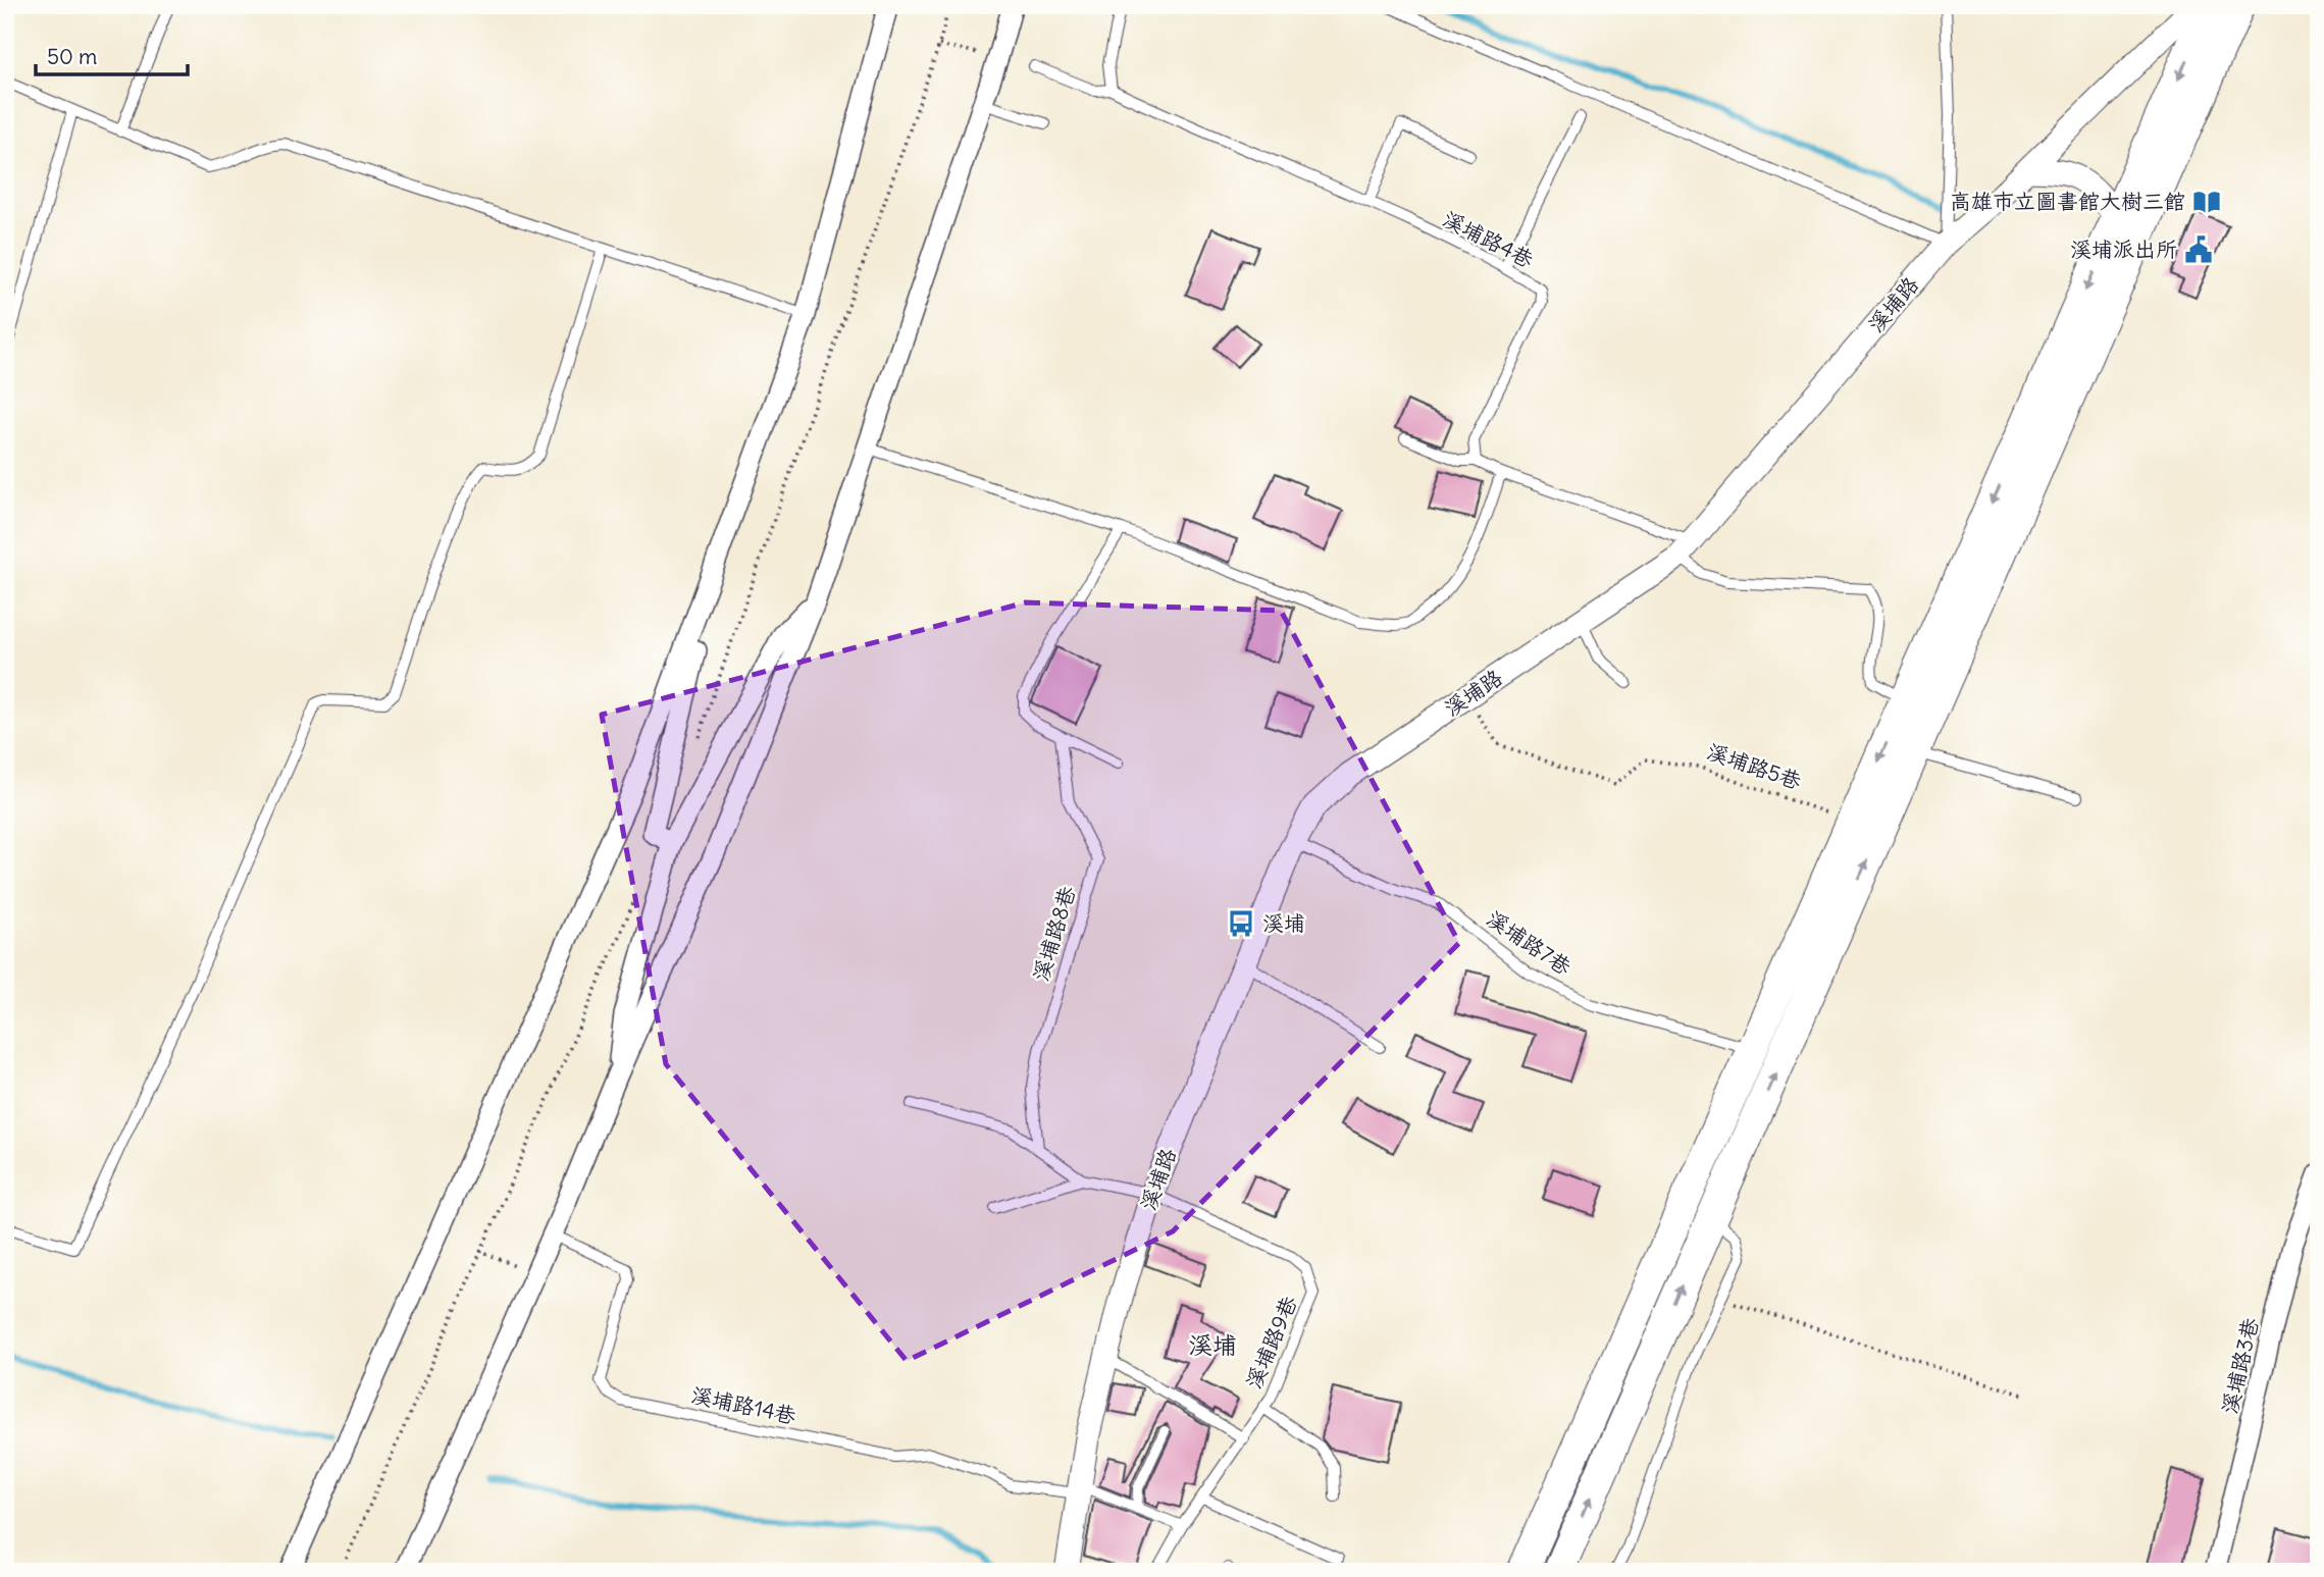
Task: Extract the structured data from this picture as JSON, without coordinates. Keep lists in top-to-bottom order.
{
  "streets": {
    "street": ["溪埔路", "溪埔路3巷"],
    "lane": [
      "溪埔路4巷",
      "溪埔路8巷",
      "溪埔路7巷",
      "溪埔路9巷",
      "溪埔路14巷"
    ],
    "path": ["溪埔路5巷"]
  },
  "crossings": [
    ["溪埔路", "溪埔路5巷"],
    ["溪埔路", "溪埔路7巷"],
    ["溪埔路", "溪埔路9巷"],
    ["溪埔路", "溪埔路14巷"]
  ],
  "districts": ["溪埔"],
  "places": {
    "library": ["高雄市立圖書館大樹三館"],
    "public building": ["溪埔派出所"],
    "bus stop": ["溪埔"]
  },
  "scale_bar": "50 m"
}
